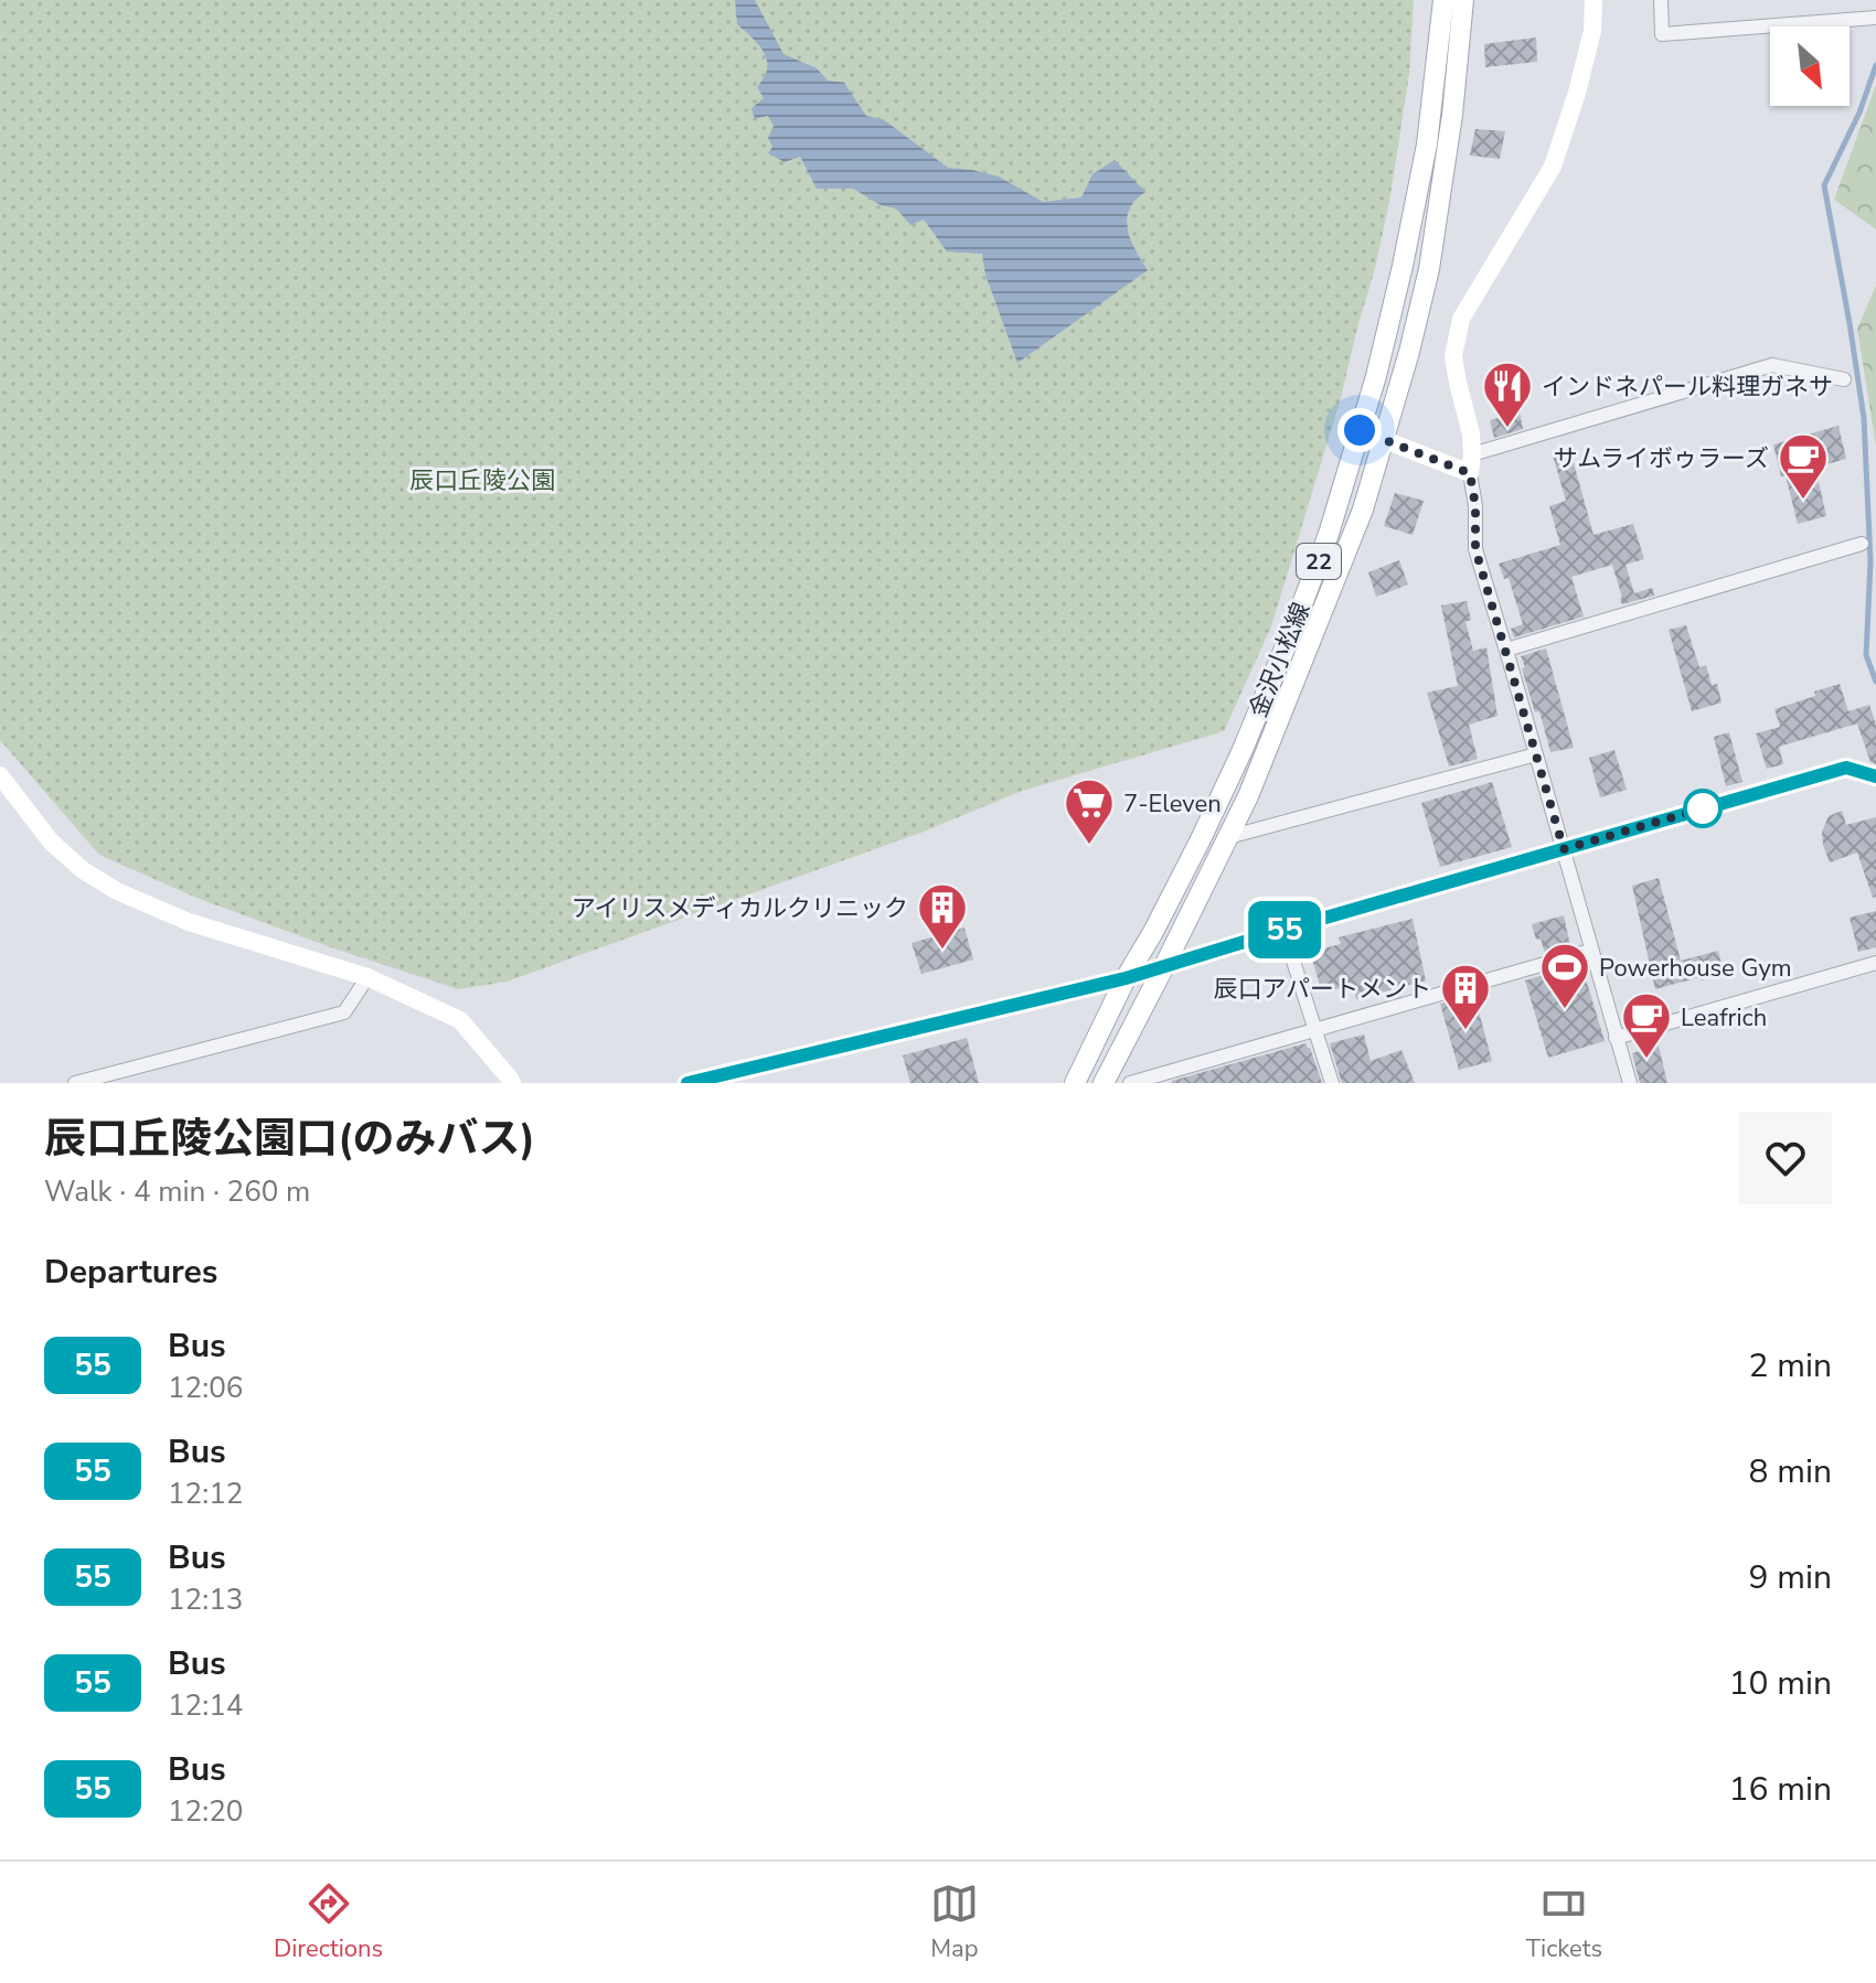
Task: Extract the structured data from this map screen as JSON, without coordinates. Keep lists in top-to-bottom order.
{
  "streets": {
    "main road": ["22", "金沢小松線"]
  },
  "parks": ["辰口丘陵公園"],
  "places": {
    "restaurant": ["インドネパール料理ガネサ"],
    "cafe": ["サムライボゥラーズ", "Leafrich"],
    "supermarket": ["7-Eleven"],
    "building": ["アイリスメディカルクリニック", "辰口アパートメント"],
    "sports": ["Powerhouse Gym"]
  },
  "lines": ["bus line 55"],
  "north": "bottom right",
  "page": {
    "on_map": "55",
    "heading": [
      ["辰口丘陵公園口(のみバス)", "Walk · 4 min · 260 m"],
      "Departures"
    ],
    "list": [
      {
        "mark": "55",
        "name": "Bus",
        "note": "12:06",
        "value": "2 min"
      },
      {
        "mark": "55",
        "name": "Bus",
        "note": "12:12",
        "value": "8 min"
      },
      {
        "mark": "55",
        "name": "Bus",
        "note": "12:13",
        "value": "9 min"
      },
      {
        "mark": "55",
        "name": "Bus",
        "note": "12:14",
        "value": "10 min"
      },
      {
        "mark": "55",
        "name": "Bus",
        "note": "12:20",
        "value": "16 min"
      }
    ],
    "tabs": ["Directions", "Map", "Tickets"]
  }
}
